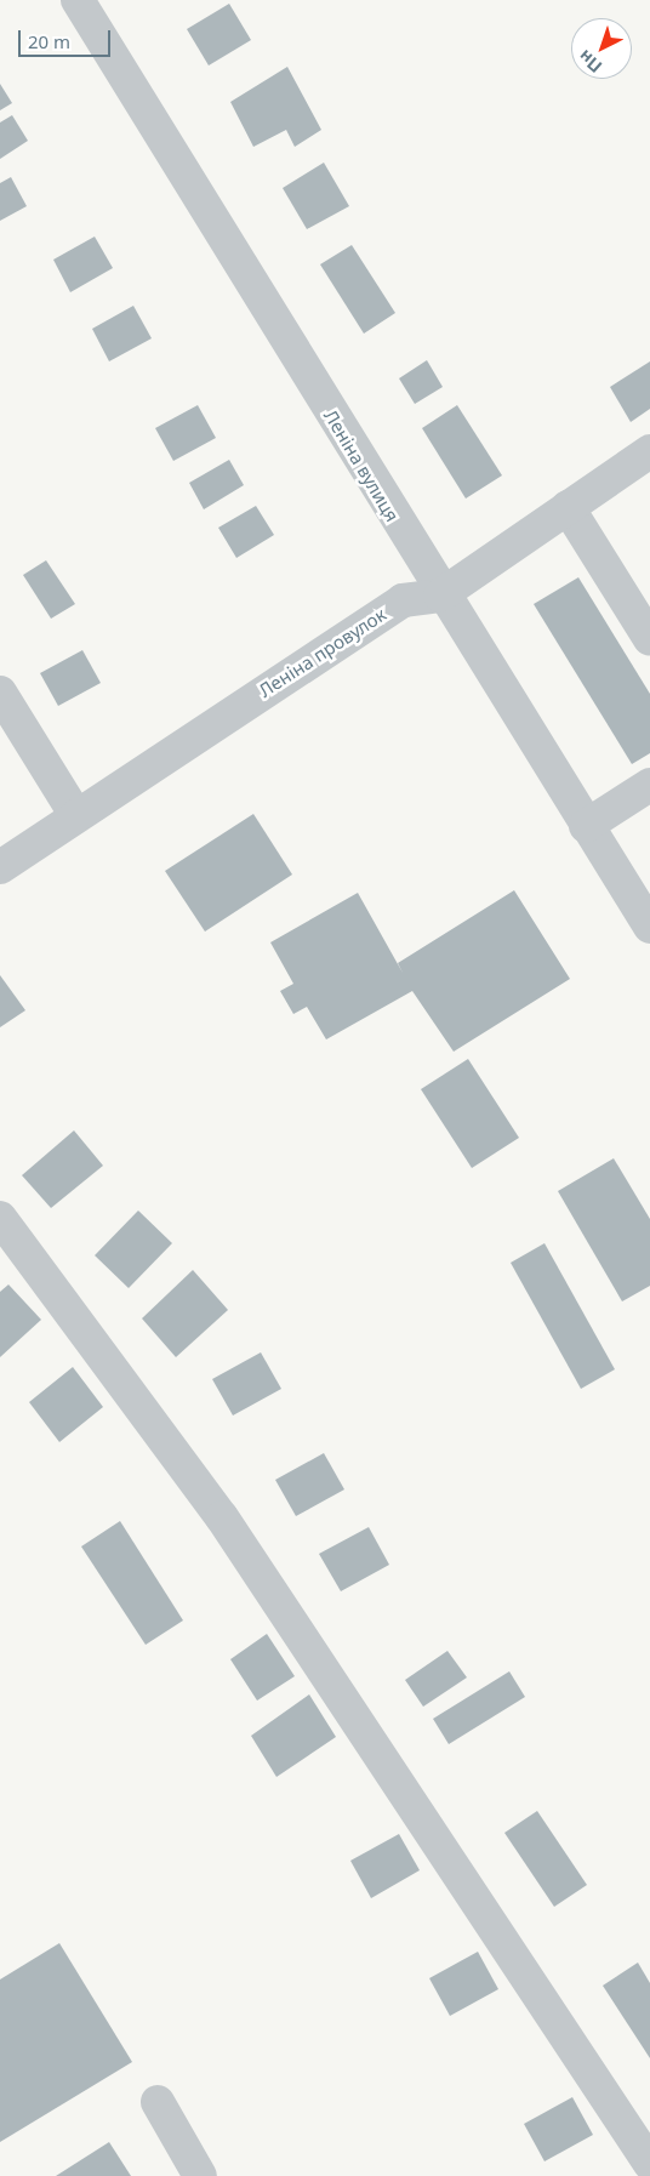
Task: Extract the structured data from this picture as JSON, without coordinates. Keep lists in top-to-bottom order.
{
  "streets": {
    "street": ["Леніна вулиця", "Леніна провулок"]
  },
  "crossings": [
    ["Леніна вулиця", "Леніна провулок"]
  ],
  "scale_bar": "20 m",
  "north": "bottom left"
}
